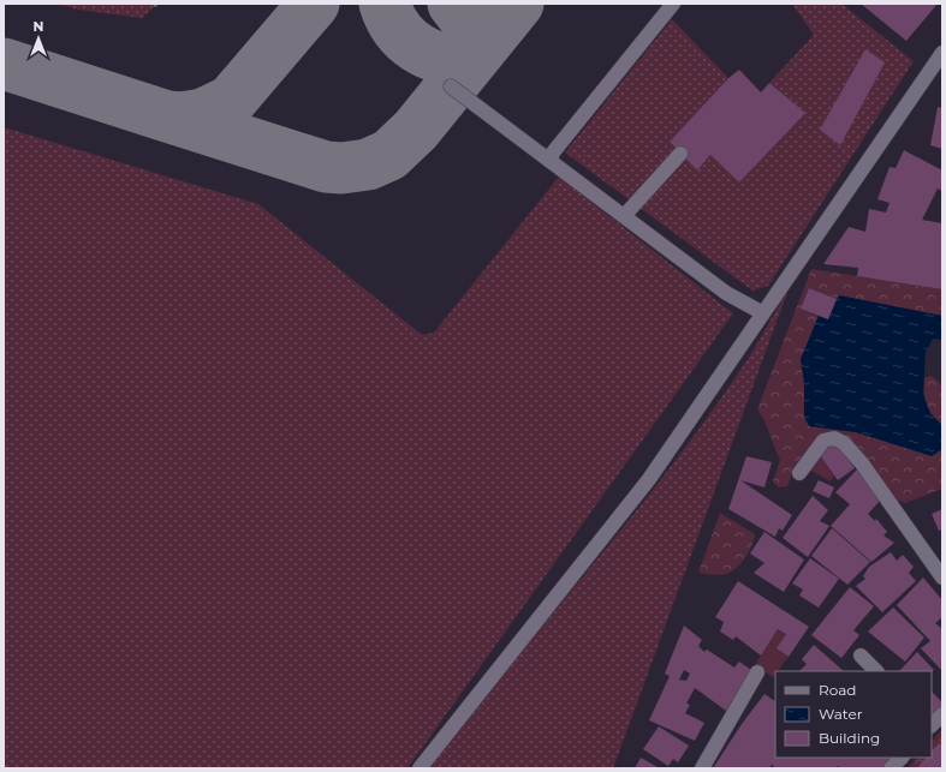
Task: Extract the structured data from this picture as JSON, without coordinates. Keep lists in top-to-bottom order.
{
  "legend": ["Road", "Water", "Building"],
  "north": "top"
}
